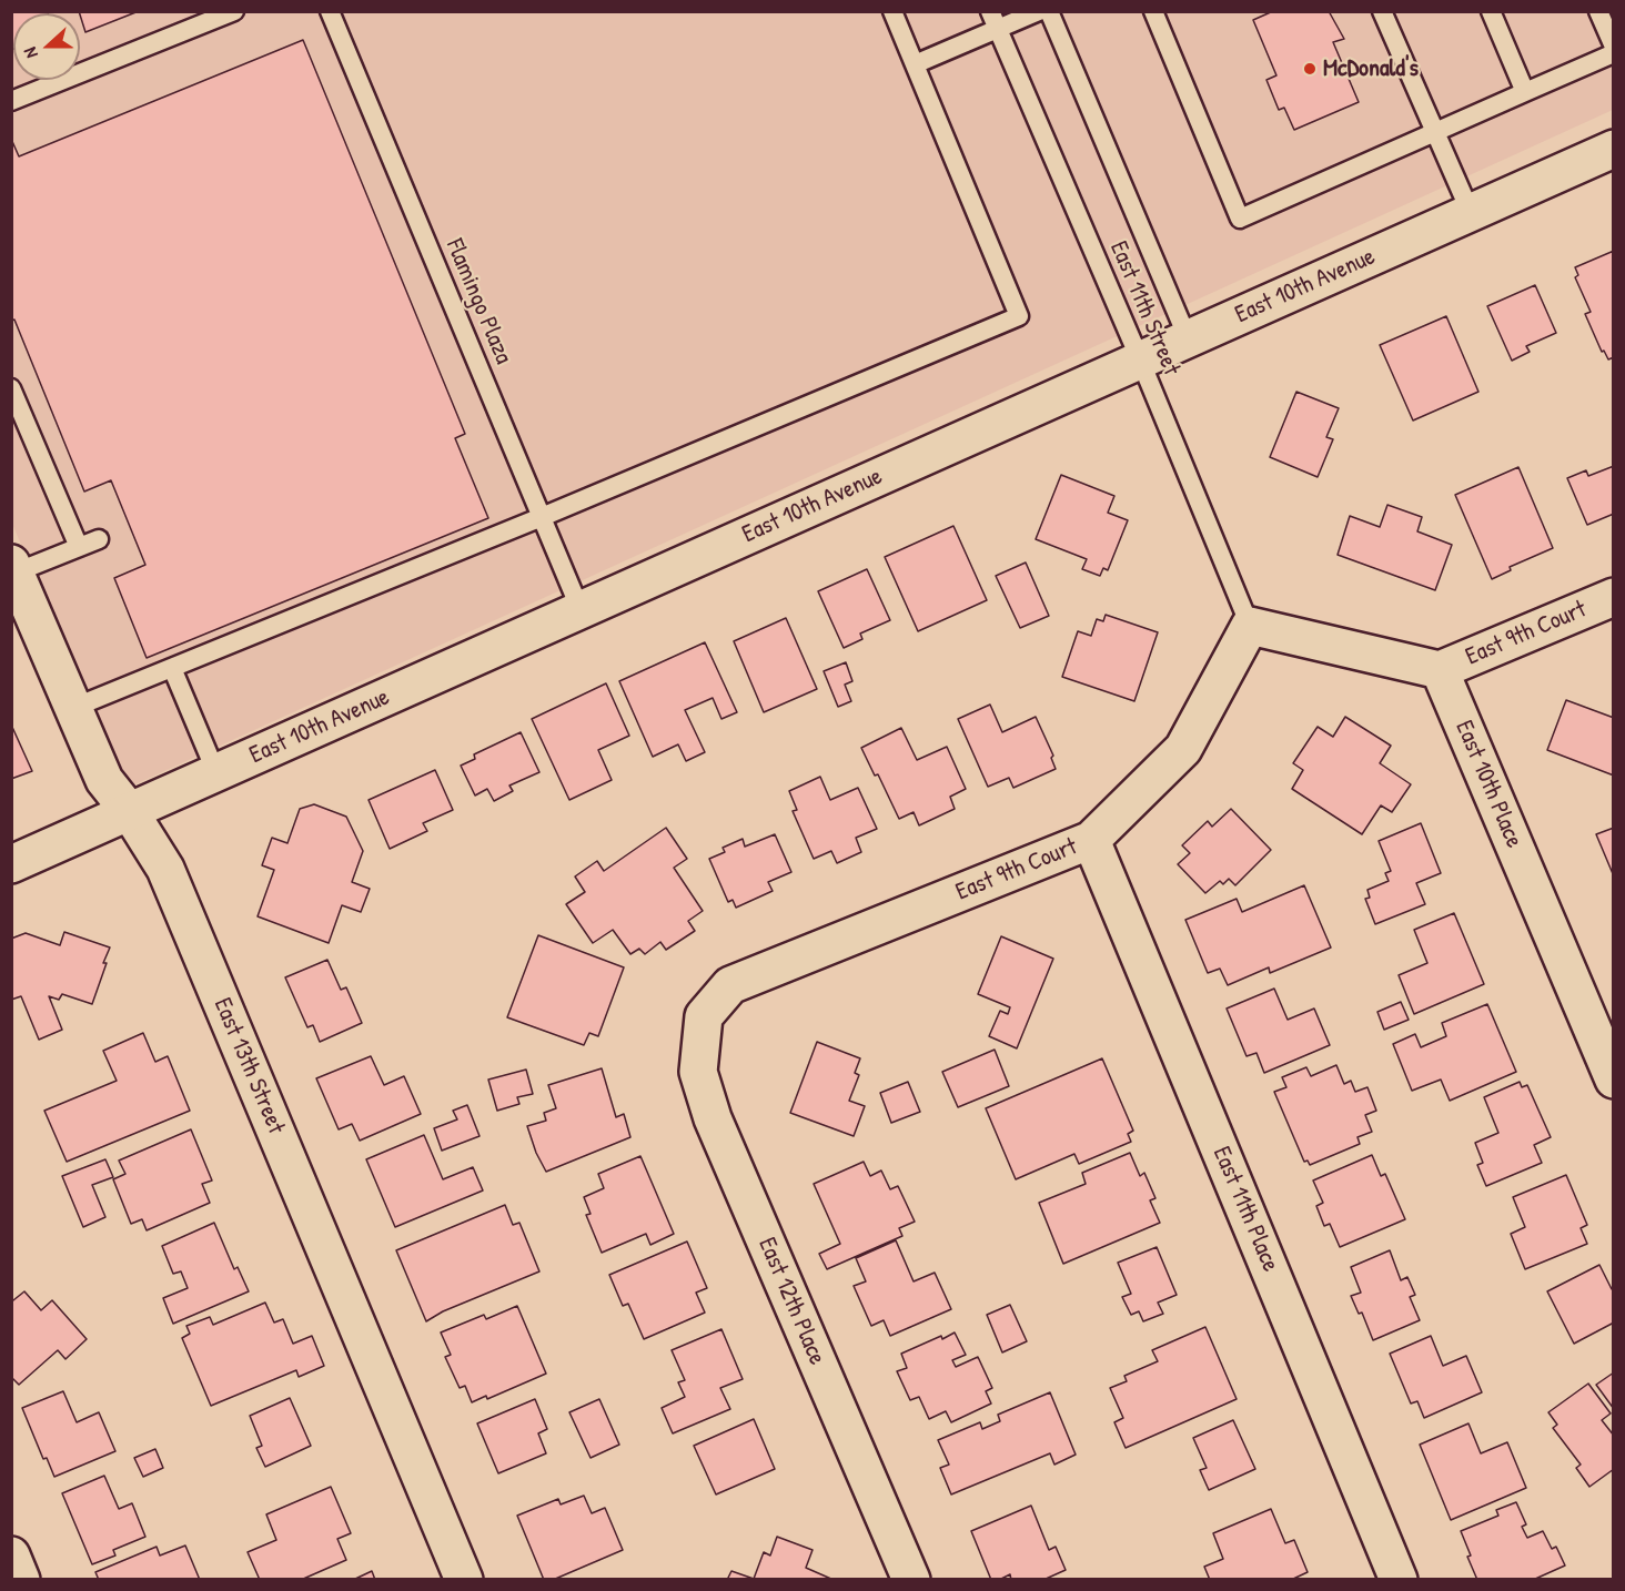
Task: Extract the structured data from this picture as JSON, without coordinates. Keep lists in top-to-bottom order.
{
  "streets": {
    "street": [
      "East 10th Avenue",
      "East 9th Court",
      "East 10th Place",
      "East 13th Street",
      "East 11th Place",
      "East 12th Place"
    ],
    "lane": ["Flamingo Plaza", "East 11th Street"]
  },
  "crossings": [
    ["East 10th Avenue", "Flamingo Plaza"],
    ["East 10th Avenue", "East 11th Street"],
    ["East 10th Avenue", "East 13th Street"],
    ["East 11th Street", "East 9th Court"],
    ["East 9th Court", "East 10th Place"],
    ["East 9th Court", "East 11th Place"],
    ["East 9th Court", "East 12th Place"]
  ],
  "places": ["McDonald's"],
  "north": "left"
}
